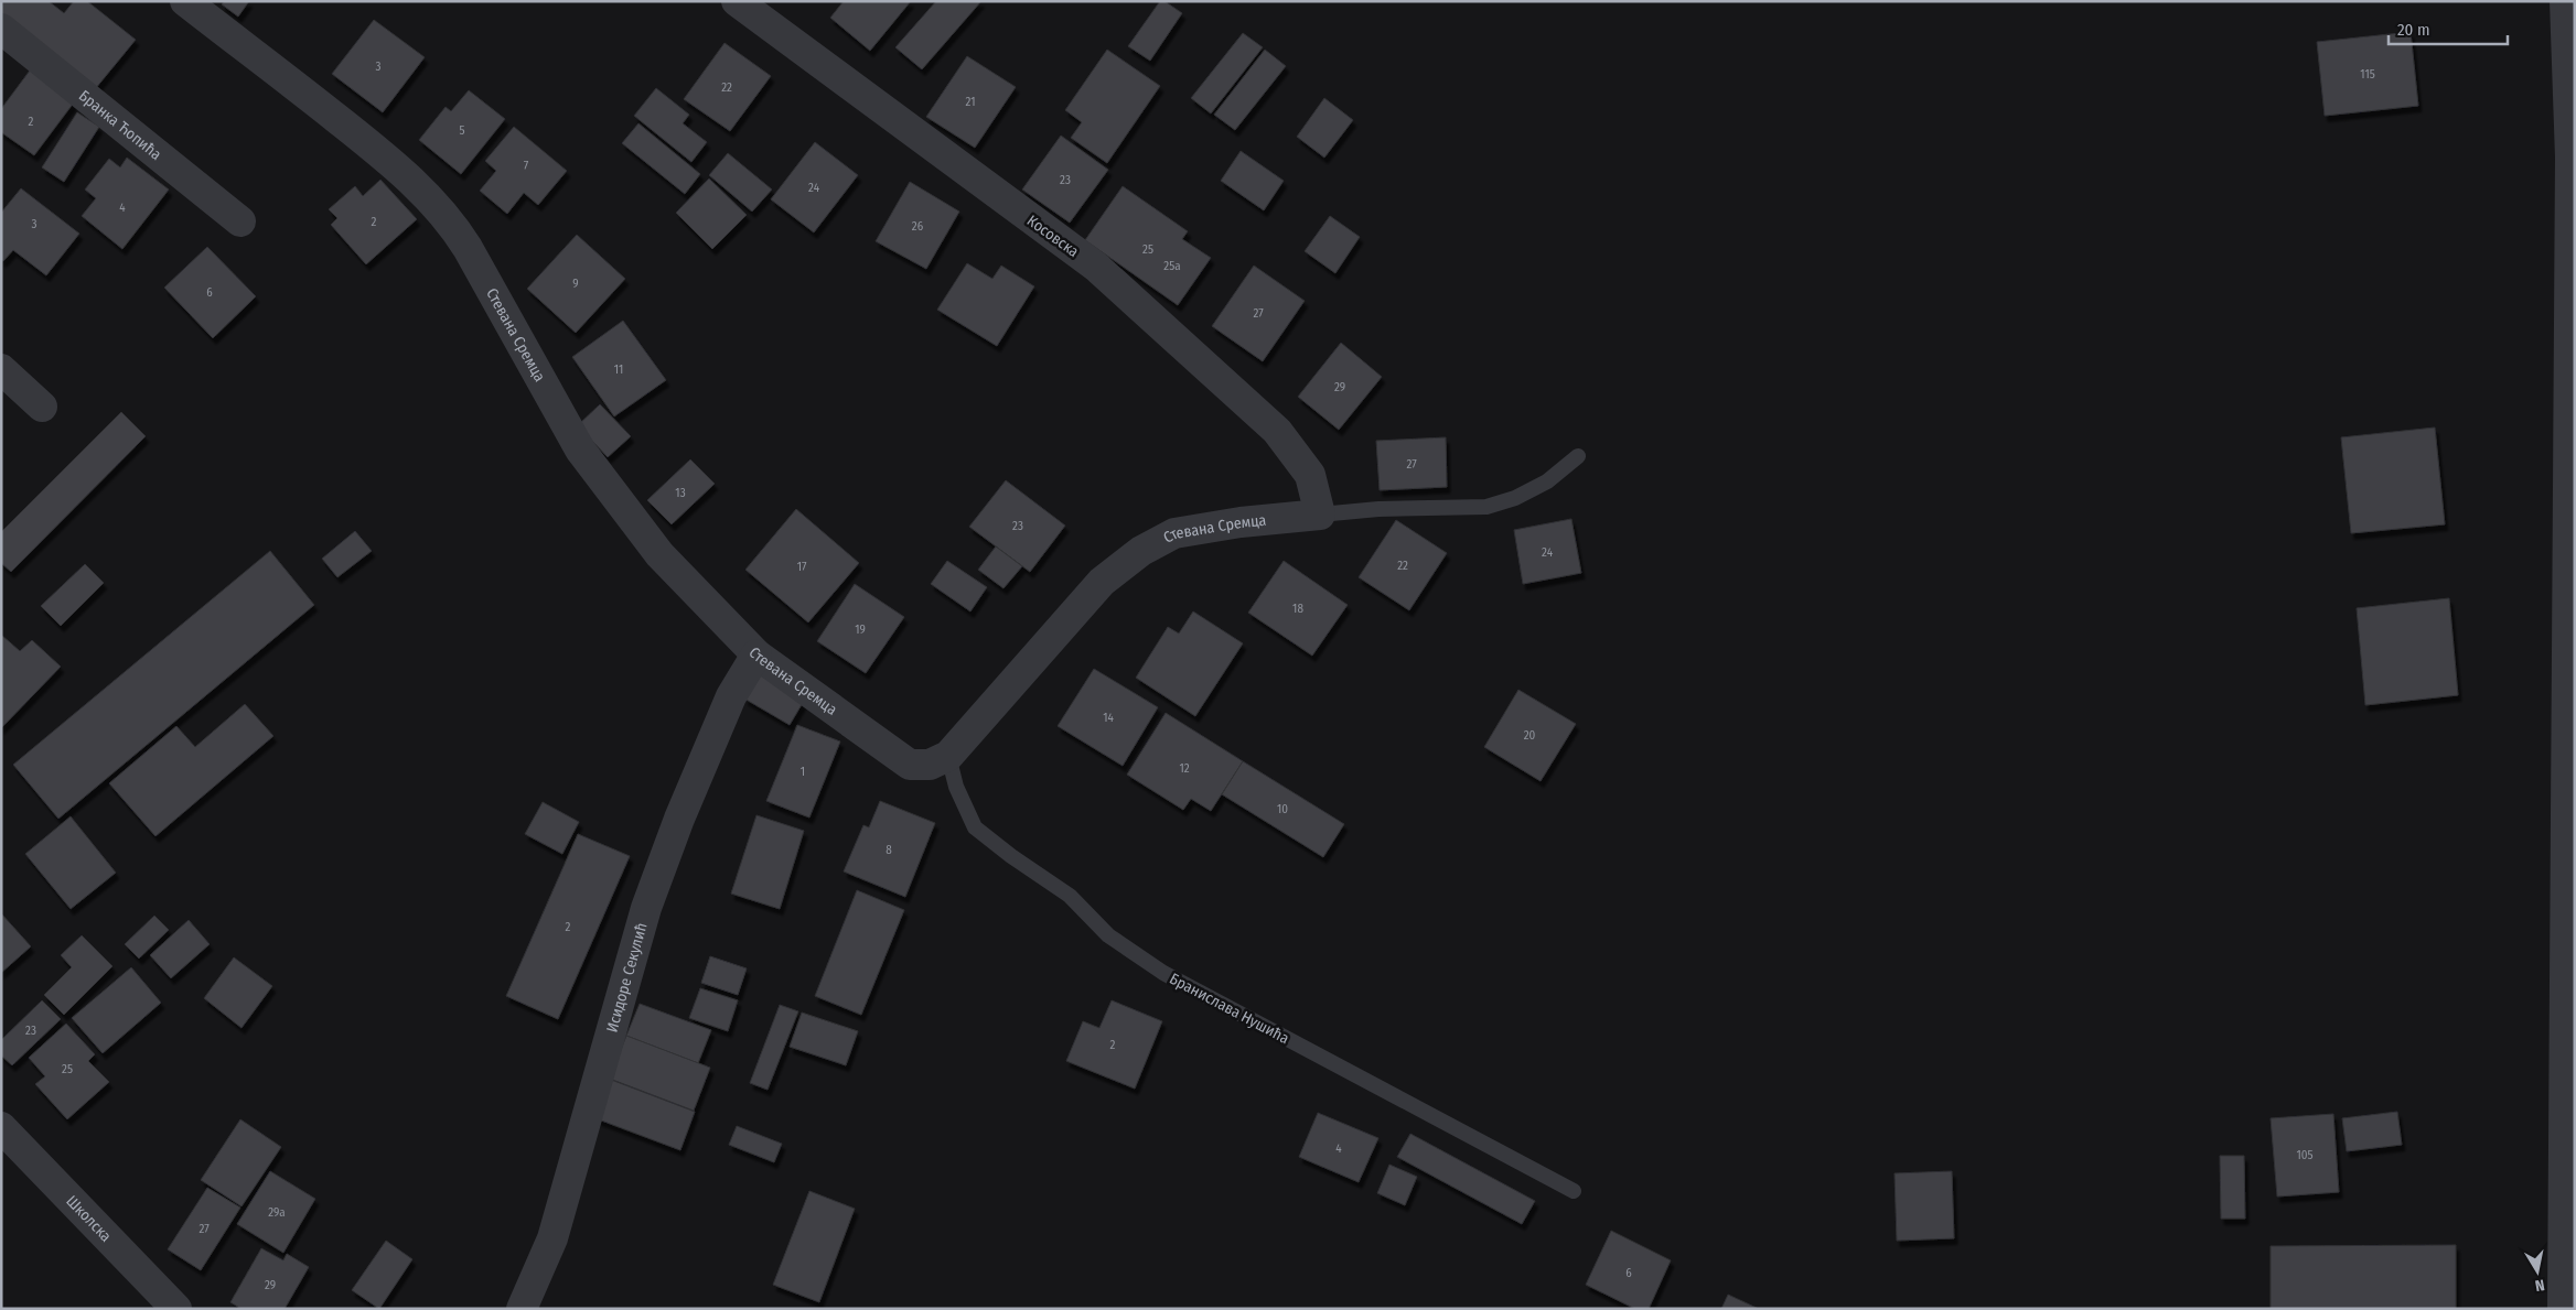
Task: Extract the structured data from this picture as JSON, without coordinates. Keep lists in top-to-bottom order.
{
  "streets": {
    "street": [
      "Бранка Ћопића",
      "Косовска",
      "Стевана Сремца",
      "Исидоре Секулић",
      "Школска"
    ],
    "lane": ["Бранислава Нушића"]
  },
  "crossings": [
    ["Косовска", "Стевана Сремца"],
    ["Стевана Сремца", "Исидоре Секулић"],
    ["Стевана Сремца", "Бранислава Нушића"]
  ],
  "house_numbers": [
    "3",
    "115",
    "22",
    "21",
    "2",
    "5",
    "7",
    "23",
    "24",
    "4",
    "2",
    "3",
    "26",
    "25",
    "25a",
    "9",
    "6",
    "27",
    "11",
    "29",
    "27",
    "13",
    "23",
    "24",
    "22",
    "17",
    "18",
    "19",
    "14",
    "20",
    "12",
    "1",
    "10",
    "8",
    "2",
    "23",
    "2",
    "25",
    "4",
    "105",
    "29a",
    "27",
    "6",
    "29"
  ],
  "scale_bar": "20 m",
  "north": "bottom"
}
